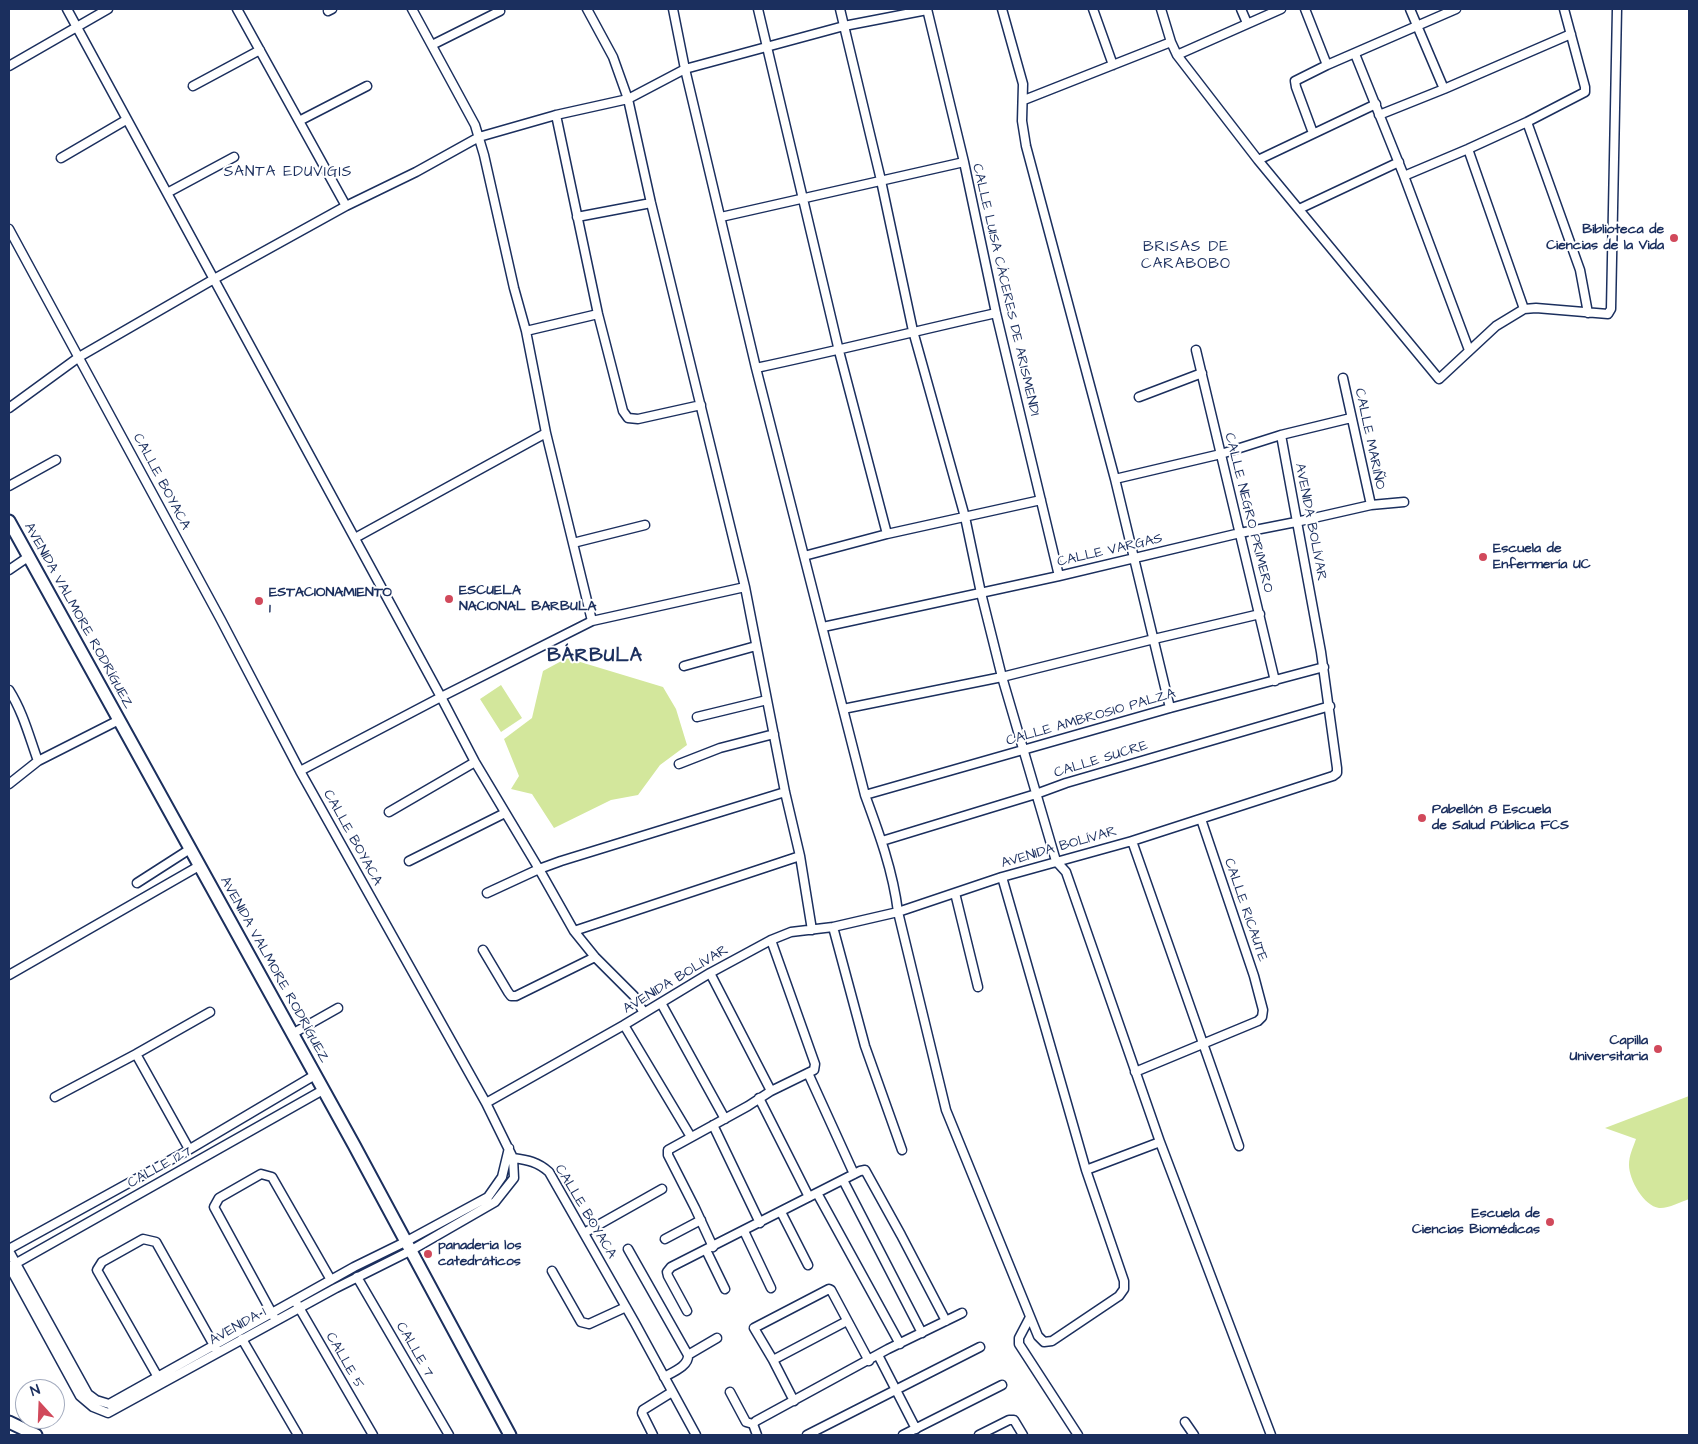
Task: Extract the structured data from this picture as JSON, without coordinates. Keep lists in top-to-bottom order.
{
  "streets": {
    "street": [
      "CALLE LUISA CÁCERES DE ARISMENDI",
      "CALLE MARIÑO",
      "CALLE BOYACA",
      "CALLE NEGRO PRIMERO",
      "AVENIDA BOLÍVAR",
      "CALLE VARGAS",
      "AVENIDA VALMORE RODRÍGUEZ",
      "CALLE AMBROSIO PALZA",
      "CALLE SUCRE",
      "CALLE RICAUTE",
      "CALLE 127",
      "AVENIDA 1",
      "CALLE 7",
      "CALLE 5"
    ]
  },
  "crossings": [
    ["CALLE LUISA CÁCERES DE ARISMENDI", "CALLE VARGAS"],
    ["CALLE MARIÑO", "CALLE VARGAS"],
    ["CALLE BOYACA", "AVENIDA BOLÍVAR"],
    ["CALLE BOYACA", "AVENIDA 1"],
    ["CALLE NEGRO PRIMERO", "CALLE VARGAS"],
    ["CALLE NEGRO PRIMERO", "CALLE AMBROSIO PALZA"],
    ["AVENIDA BOLÍVAR", "CALLE VARGAS"],
    ["AVENIDA BOLÍVAR", "CALLE AMBROSIO PALZA"],
    ["AVENIDA BOLÍVAR", "CALLE SUCRE"],
    ["AVENIDA BOLÍVAR", "CALLE RICAUTE"],
    ["AVENIDA VALMORE RODRÍGUEZ", "CALLE 127"],
    ["AVENIDA VALMORE RODRÍGUEZ", "AVENIDA 1"],
    ["CALLE 127", "AVENIDA 1"],
    ["AVENIDA 1", "CALLE 7"],
    ["AVENIDA 1", "CALLE 5"]
  ],
  "districts": ["SANTA EDUVIGIS", "BRISAS DE CARABOBO", "BÁRBULA"],
  "places": [
    "Biblioteca de Ciencias de la Vida",
    "Escuela de Enfermería UC",
    "ESCUELA NACIONAL BARBULA",
    "ESTACIONAMIENTO 1",
    "Pabellón 8 Escuela de Salud Pública FCS",
    "Capilla Universitaria",
    "Escuela de Ciencias Biomédicas",
    "panaderia los catedráticos"
  ],
  "north": "top"
}
